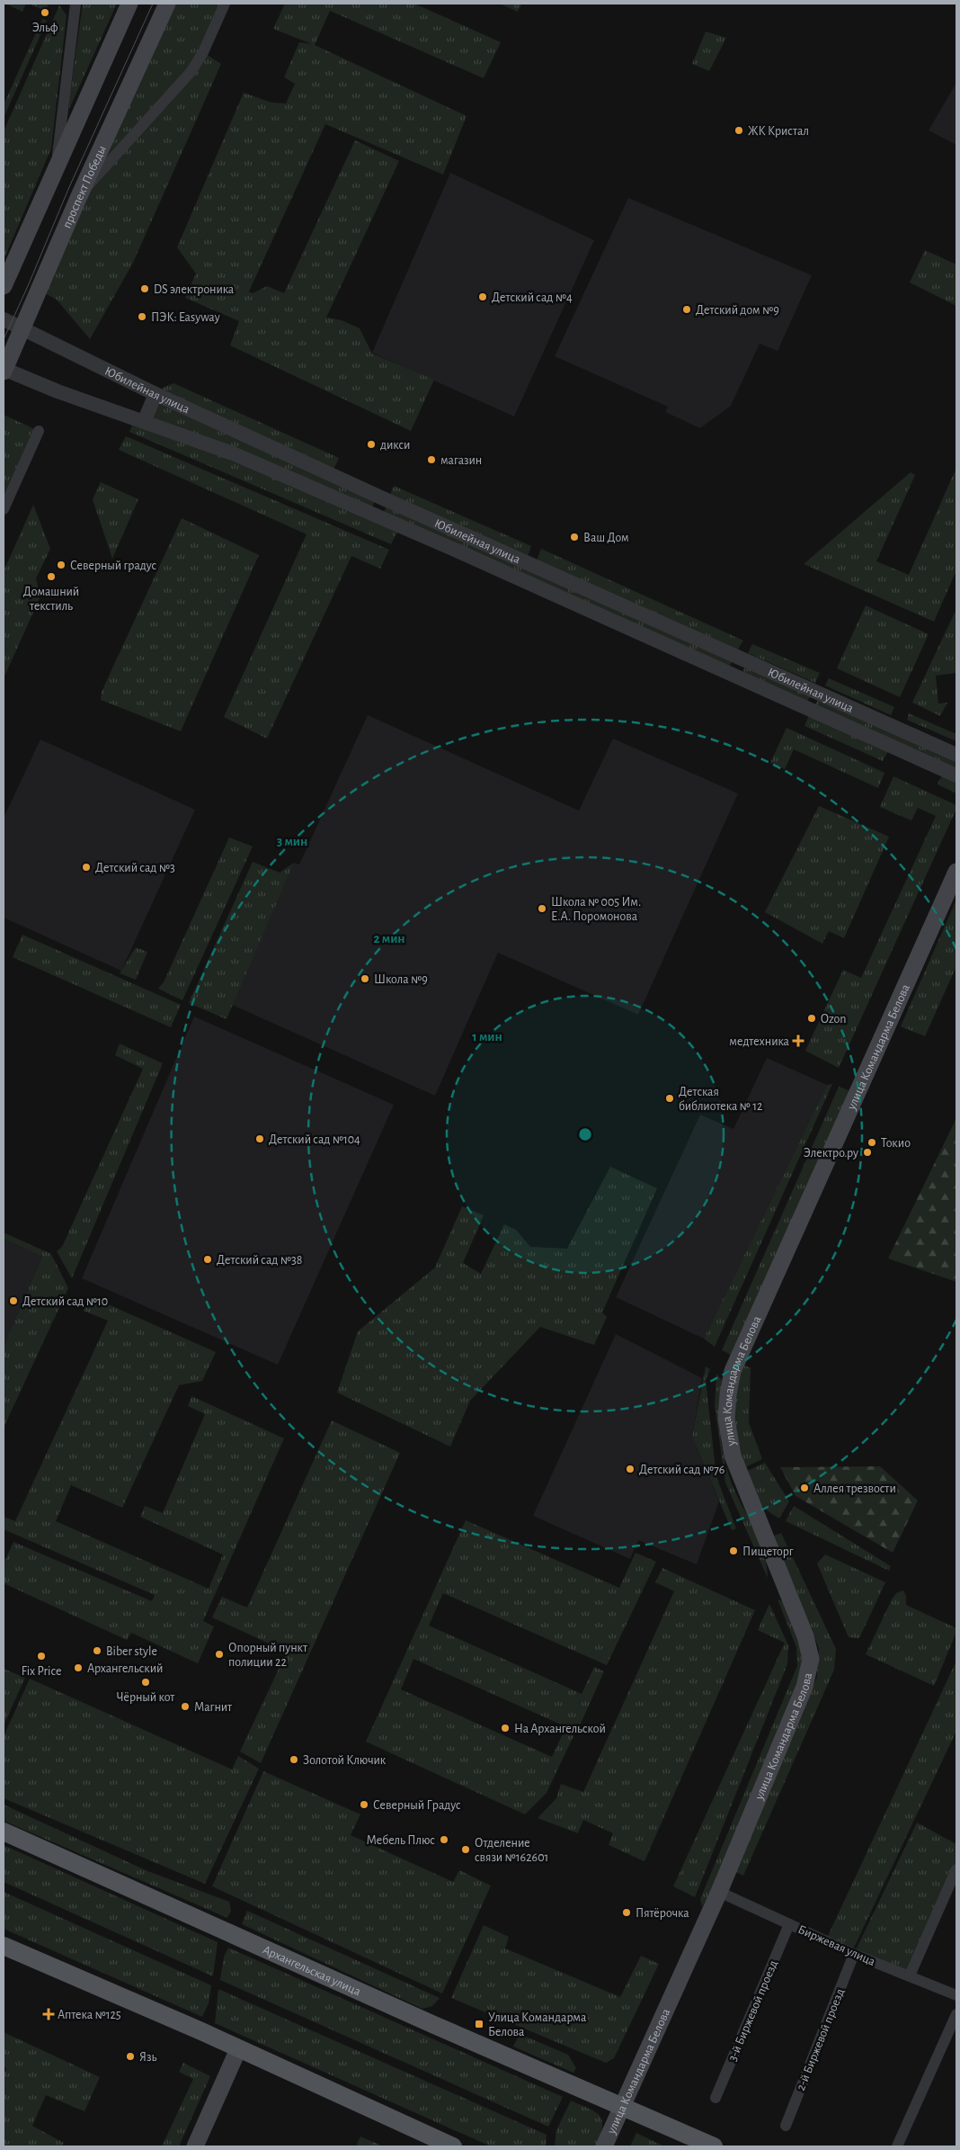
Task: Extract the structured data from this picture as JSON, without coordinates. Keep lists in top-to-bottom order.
{
  "streets": {
    "main road": ["проспект Победы", "улица Командарма Белова", "Архангельская улица"],
    "street": [
      "Юбилейная улица",
      "Биржевая улица",
      "3-й Биржевой проезд",
      "2-й Биржевой проезд"
    ]
  },
  "crossings": [
    ["проспект Победы", "Юбилейная улица"],
    ["улица Командарма Белова", "Биржевая улица"],
    ["улица Командарма Белова", "Архангельская улица"],
    ["Биржевая улица", "3-й Биржевой проезд"],
    ["Биржевая улица", "2-й Биржевой проезд"]
  ],
  "places": {
    "other": [
      "Эльф",
      "ЖК Кристал",
      "DS электроника",
      "Детский сад №4",
      "Детский дом №9",
      "ПЭК: Easyway",
      "дикси",
      "магазин",
      "Ваш Дом",
      "Северный градус",
      "Домашний текстиль",
      "Детский сад №3",
      "Школа № 005 Им. Е.А. Поромонова",
      "Школа №9",
      "Ozon",
      "Детская библиотека № 12",
      "Детский сад №104",
      "Токио",
      "Электро.ру",
      "Детский сад №38",
      "Детский сад №10",
      "Детский сад №76",
      "Аллея трезвости",
      "Пищеторг",
      "Biber style",
      "Опорный пункт полиции 22",
      "Fix Price",
      "Архангельский",
      "Чёрный кот",
      "Магнит",
      "На Архангельской",
      "Золотой Ключик",
      "Северный Градус",
      "Мебель Плюс",
      "Отделение связи №162601",
      "Пятёрочка",
      "Язь"
    ],
    "health": ["медтехника", "Аптека №125"],
    "transit": ["Улица Командарма Белова"]
  },
  "rings": ["3 мин", "2 мин", "1 мин"]
}
